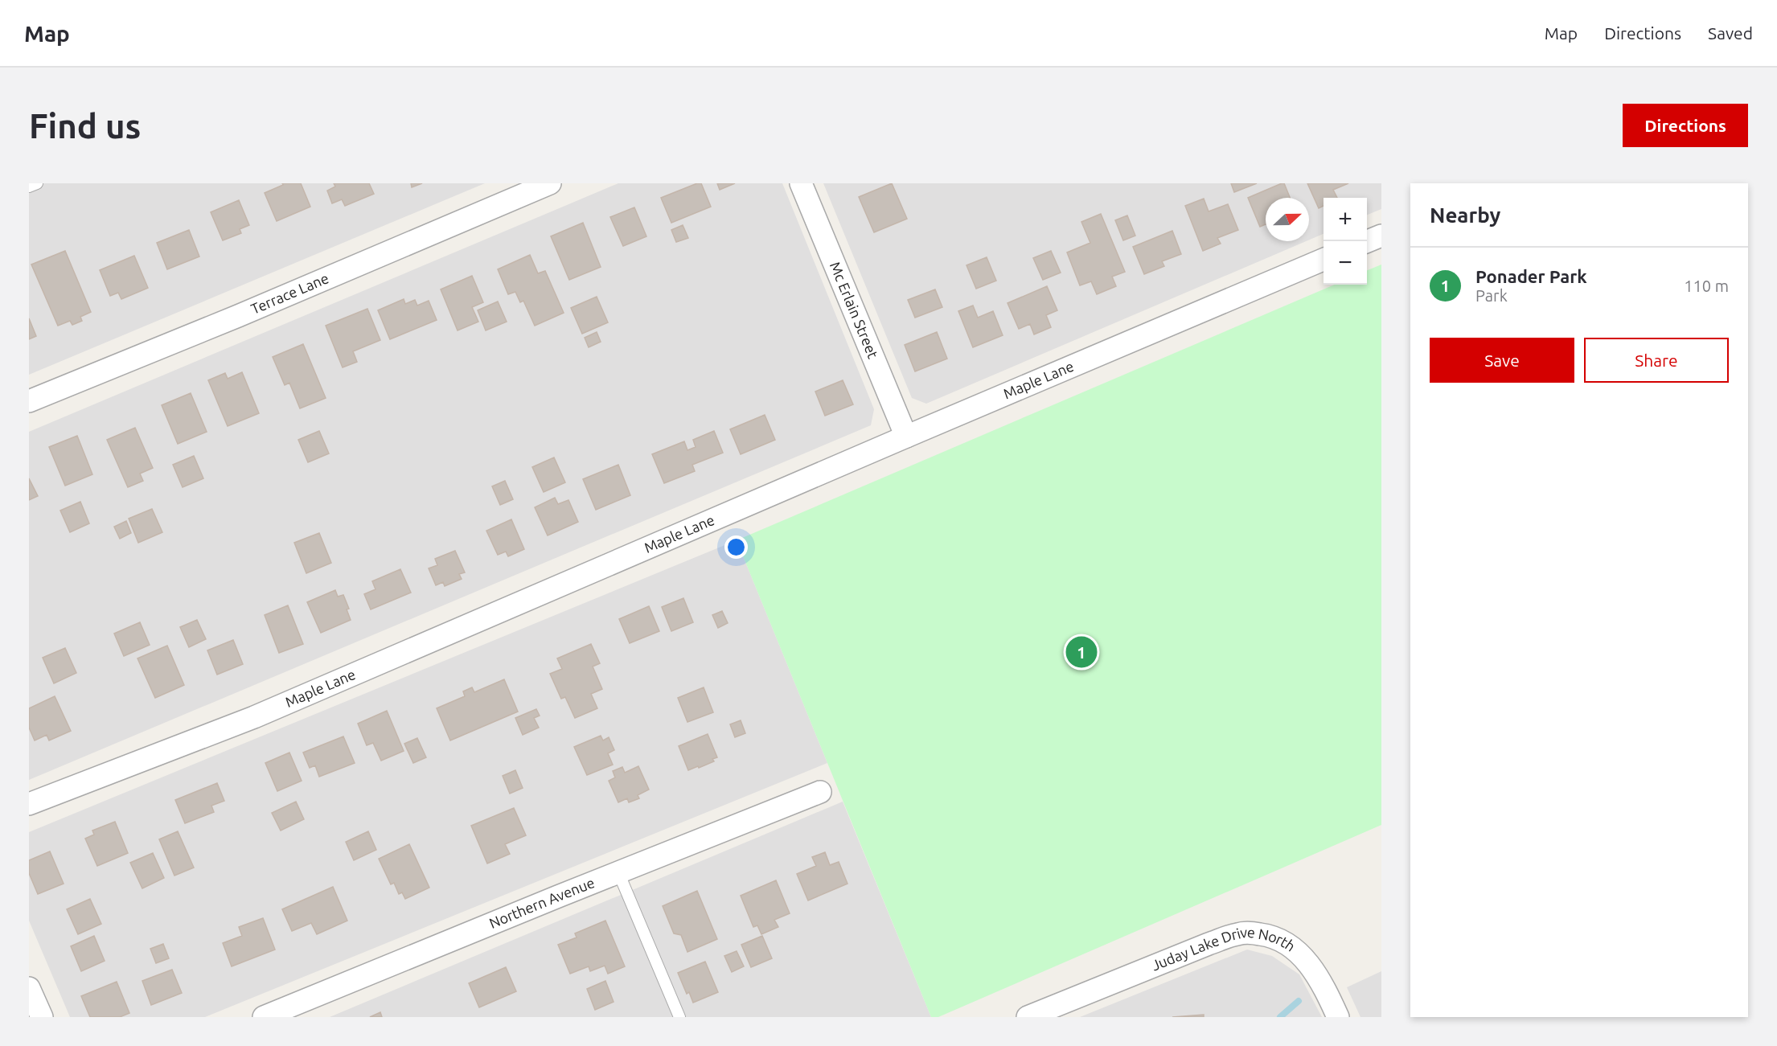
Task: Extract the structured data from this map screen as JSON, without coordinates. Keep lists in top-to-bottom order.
{
  "streets": {
    "street": [
      "Terrace Lane",
      "Mc Erlain Street",
      "Maple Lane",
      "Northern Avenue",
      "Juday Lake Drive North"
    ]
  },
  "crossings": [
    ["Mc Erlain Street", "Maple Lane"]
  ],
  "north": "right",
  "page": {
    "header": "Map",
    "nav": ["Map", "Directions", "Saved"],
    "buttons": [
      "Directions",
      ["Save", "Share"]
    ],
    "title": "Find us",
    "heading": "Nearby",
    "map_buttons": ["+", "−"],
    "list": [
      {
        "mark": "1",
        "name": "Ponader Park",
        "note": "Park",
        "value": "110 m"
      }
    ],
    "pins": "1"
  }
}
